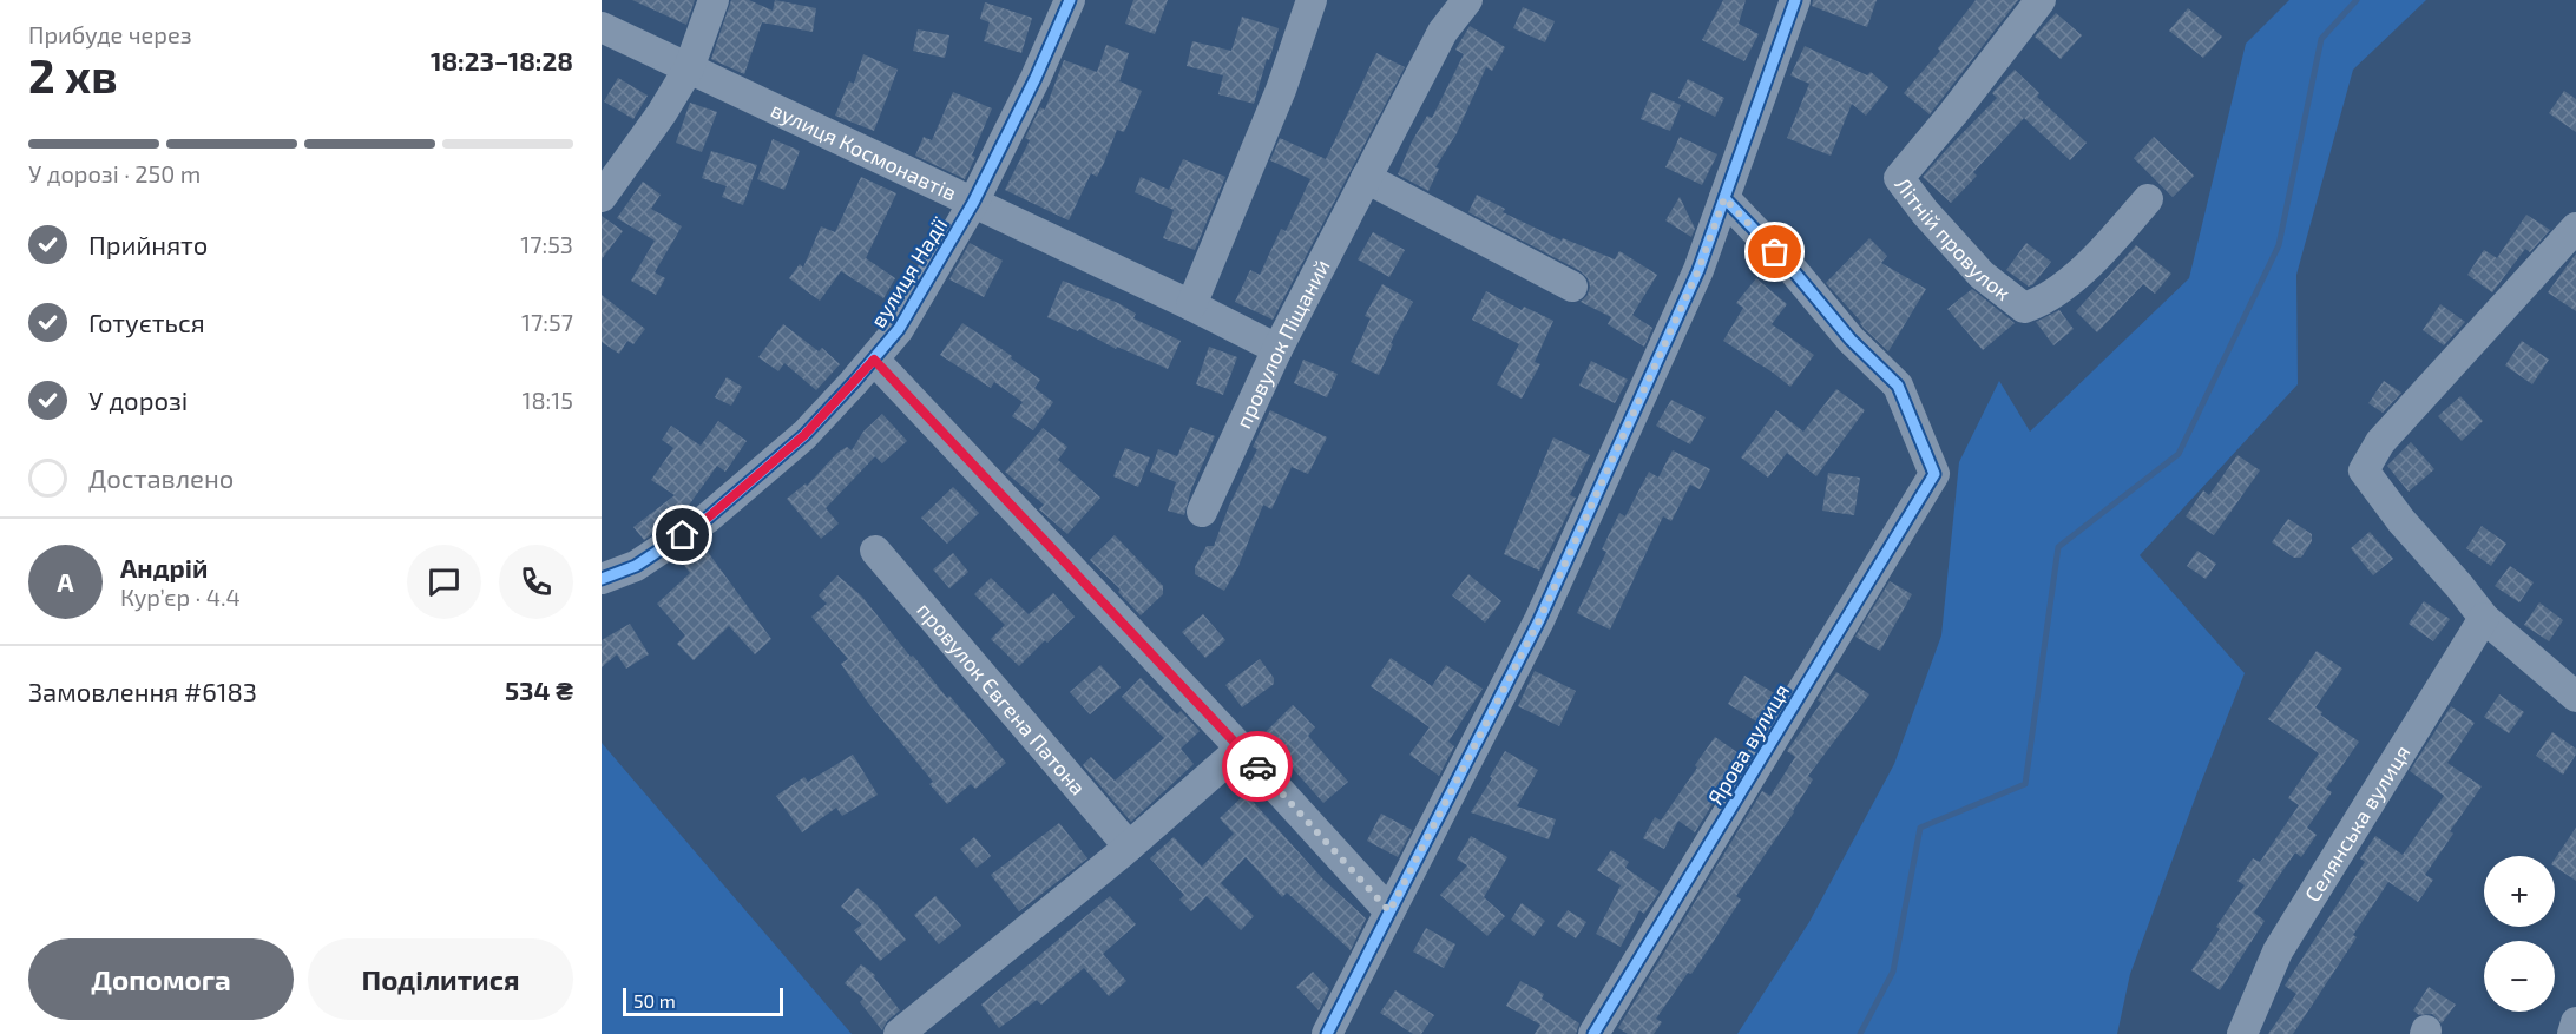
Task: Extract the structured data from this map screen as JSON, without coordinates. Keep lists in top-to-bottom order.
{
  "streets": {
    "street": [
      "вулиця Космонавтів",
      "Літній провулок",
      "вулиця Надії",
      "провулок Піщаний",
      "провулок Євгена Патона",
      "Ярова вулиця",
      "Селянська вулиця"
    ]
  },
  "crossings": [
    ["вулиця Космонавтів", "вулиця Надії"],
    ["вулиця Космонавтів", "провулок Піщаний"]
  ],
  "scale_bar": "50 m",
  "page": {
    "heading": ["2 хв", "Прибуде через", "18:23–18:28"],
    "panel": [
      "Андрій",
      "Кур’єр · 4.4",
      "Замовлення #6183",
      "534 ₴"
    ],
    "bar": "У дорозі · 250 m",
    "list": [
      ["Прийнято", "17:53"],
      ["Готується", "17:57"],
      ["У дорозі", "18:15"],
      "Доставлено"
    ],
    "round": "А",
    "map_buttons": ["+", "−"],
    "buttons": ["Допомога", "Поділитися"],
    "scale": "50 m"
  }
}
